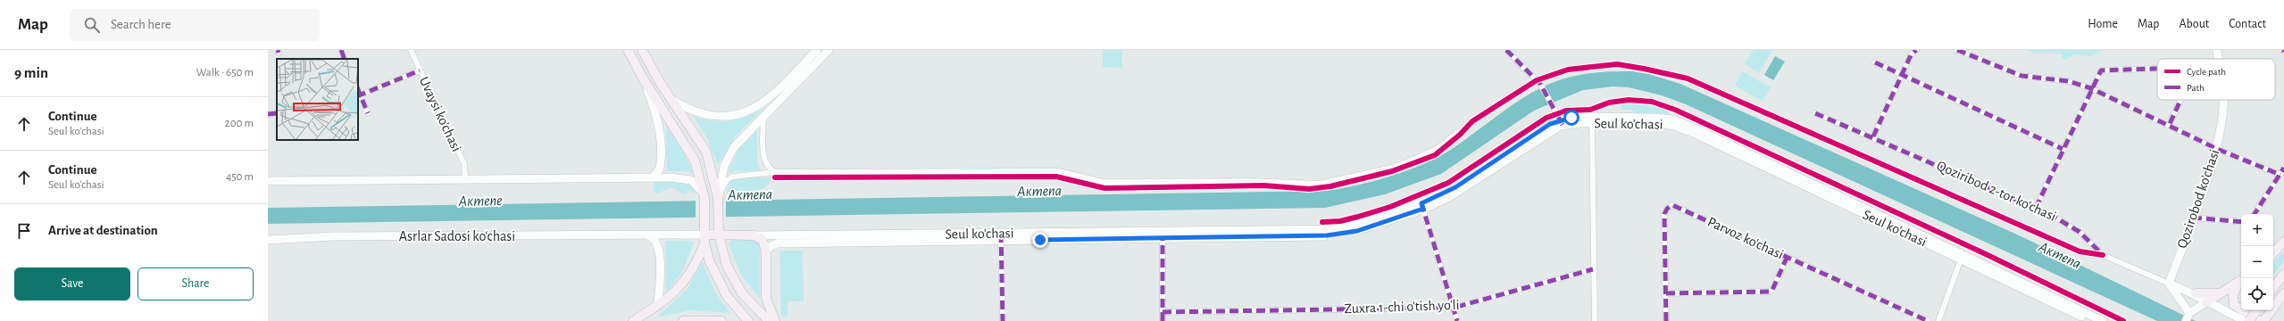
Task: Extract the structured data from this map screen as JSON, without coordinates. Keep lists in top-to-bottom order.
{
  "streets": {
    "main road": ["Seul ko'chasi", "Qozirobod ko'chasi", "Asrlar Sadosi ko‘chasi"],
    "street": [
      "Uvaysi ko'chasi",
      "Qoziribod 2-tor ko‘chasi",
      "Parvoz ko'chasi",
      "Zuxra 1-chi o'tish yo'li"
    ]
  },
  "crossings": [
    ["Seul ko'chasi", "Asrlar Sadosi ko‘chasi"],
    ["Qoziribod 2-tor ko‘chasi", "Qozirobod ko'chasi"]
  ],
  "water": ["Актепа", "Актепе"],
  "legend": ["Cycle path", "Path"],
  "page": {
    "header": "Map",
    "search": "Search here",
    "nav": [
      "Home",
      "Map",
      "About",
      "Contact"
    ],
    "heading": ["9 min", "Walk · 650 m"],
    "list": [
      ["Continue", "Seul ko'chasi", "200 m"],
      ["Continue", "Seul ko'chasi", "450 m"],
      "Arrive at destination"
    ],
    "map_buttons": ["+", "−"],
    "buttons": ["Save", "Share"]
  }
}
